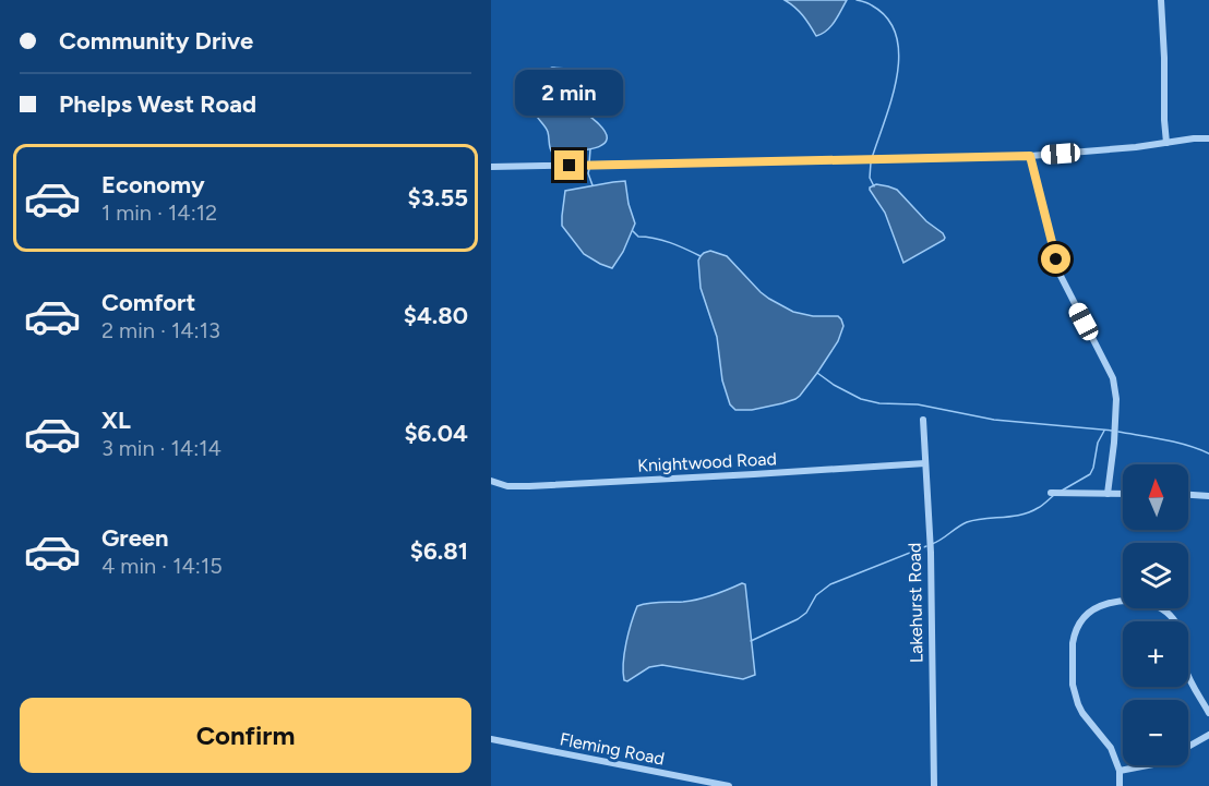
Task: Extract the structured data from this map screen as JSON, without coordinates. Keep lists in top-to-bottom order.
{
  "streets": {
    "street": ["Knightwood Road", "Lakehurst Road", "Fleming Road"]
  },
  "crossings": [
    ["Knightwood Road", "Lakehurst Road"]
  ],
  "north": "top",
  "page": {
    "banner": ["Community Drive", "Phelps West Road"],
    "bubble": "2 min",
    "list": [
      {
        "name": "Economy",
        "note": "1 min · 14:12",
        "value": "$3.55"
      },
      {
        "name": "Comfort",
        "note": "2 min · 14:13",
        "value": "$4.80"
      },
      {
        "name": "XL",
        "note": "3 min · 14:14",
        "value": "$6.04"
      },
      {
        "name": "Green",
        "note": "4 min · 14:15",
        "value": "$6.81"
      }
    ],
    "map_buttons": ["+", "−"],
    "buttons": "Confirm"
  }
}
